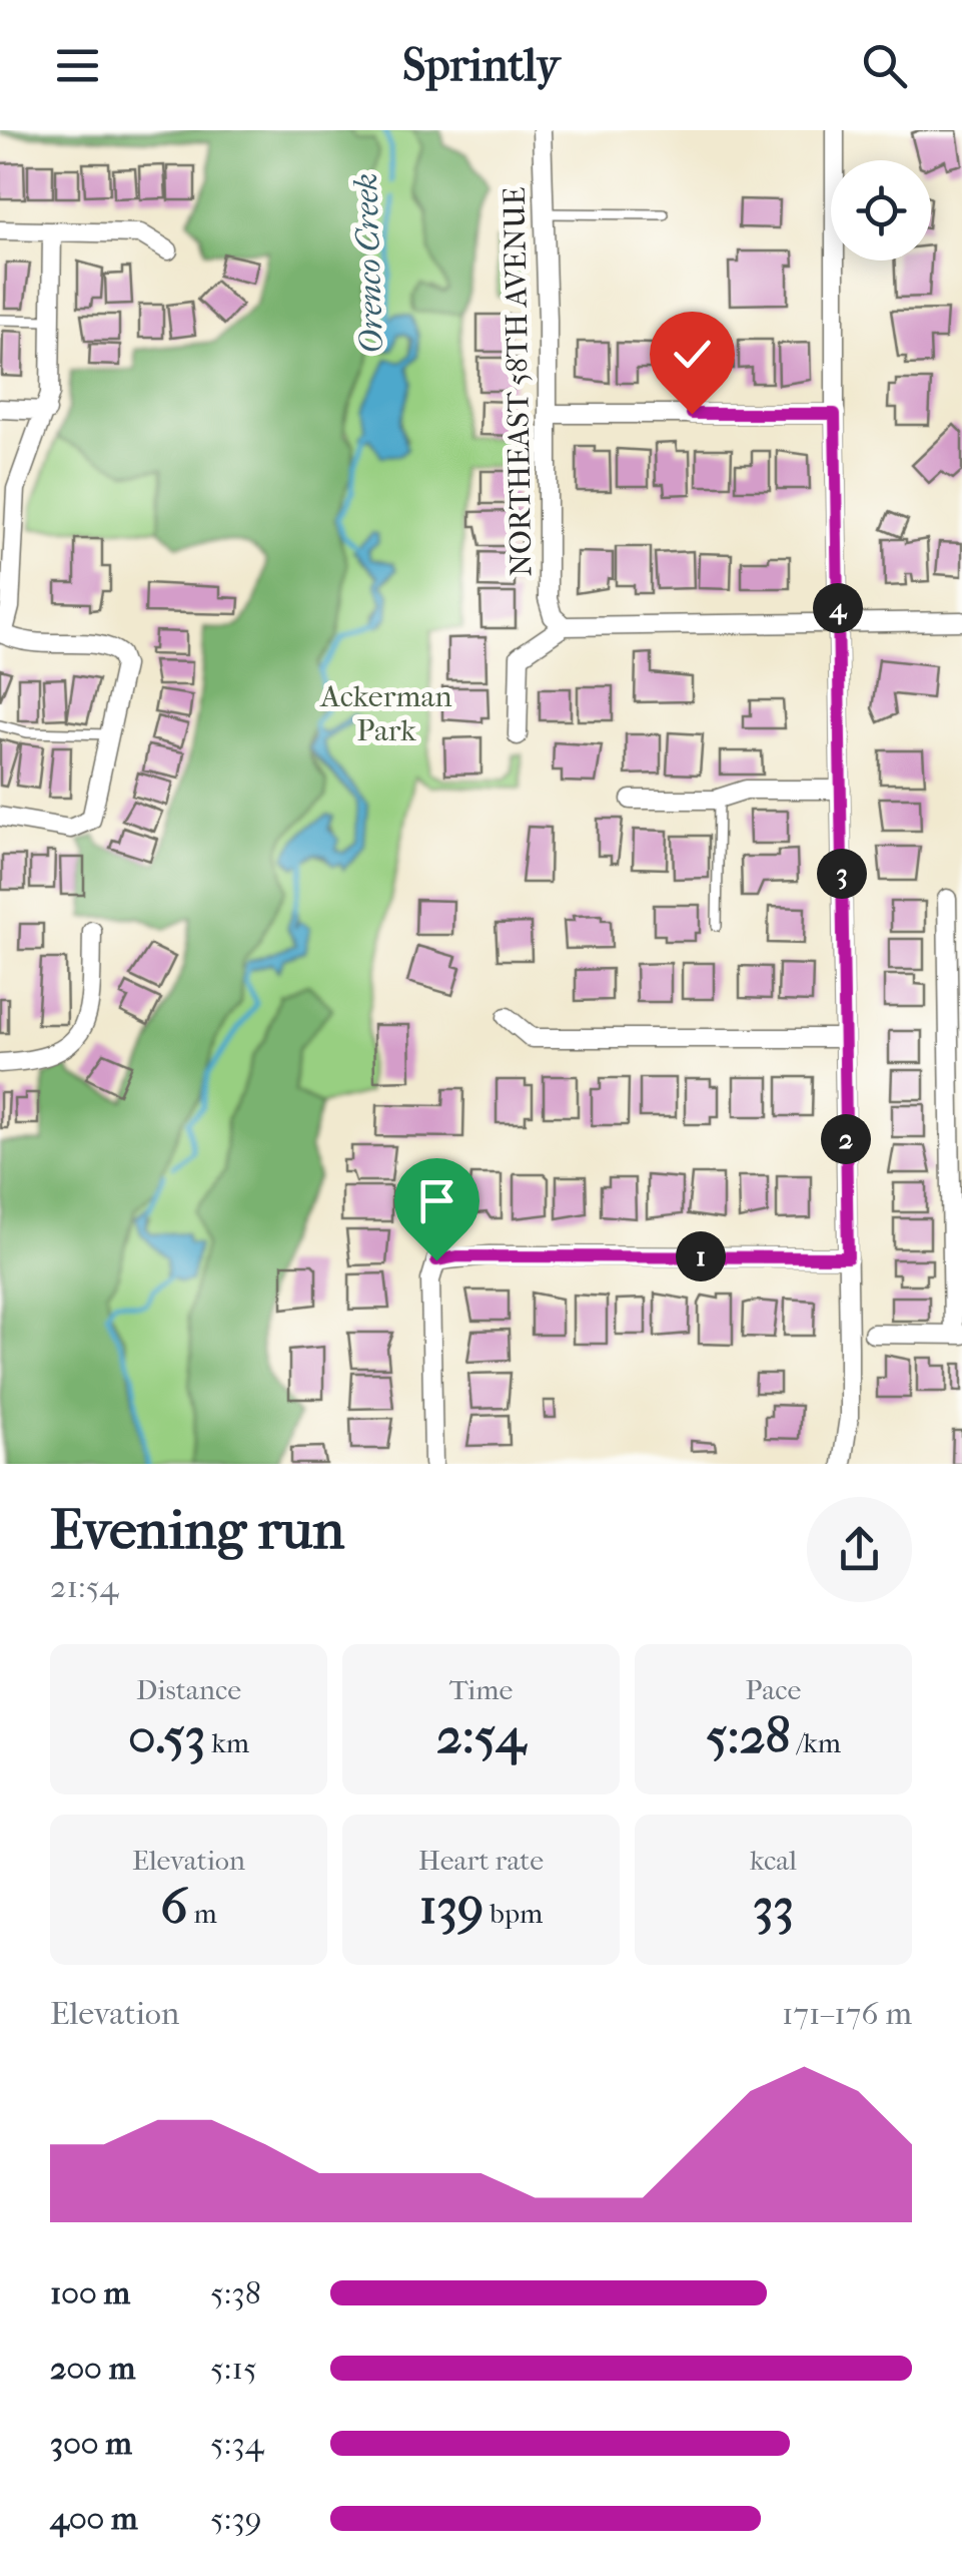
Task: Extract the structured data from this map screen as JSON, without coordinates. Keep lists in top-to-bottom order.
{
  "streets": {
    "street": ["NORTHEAST 58TH AVENUE"]
  },
  "water": ["Orenco Creek"],
  "parks": ["Ackerman Park"],
  "page": {
    "header": "Sprintly",
    "pins": [
      "4",
      "3",
      "2",
      "1"
    ],
    "heading": ["Evening run", "21:54"],
    "stats": [
      ["Distance", "0.53 km"],
      ["Time", "2:54"],
      ["Pace", "5:28 /km"],
      ["Elevation", "6 m"],
      ["Heart rate", "139 bpm"],
      ["kcal", "33"]
    ],
    "chart": ["Elevation", "171–176 m"],
    "list": [
      {
        "name": "100 m",
        "note": "5:38"
      },
      {
        "name": "200 m",
        "note": "5:15"
      },
      {
        "name": "300 m",
        "note": "5:34"
      },
      {
        "name": "400 m",
        "note": "5:39"
      }
    ]
  }
}
